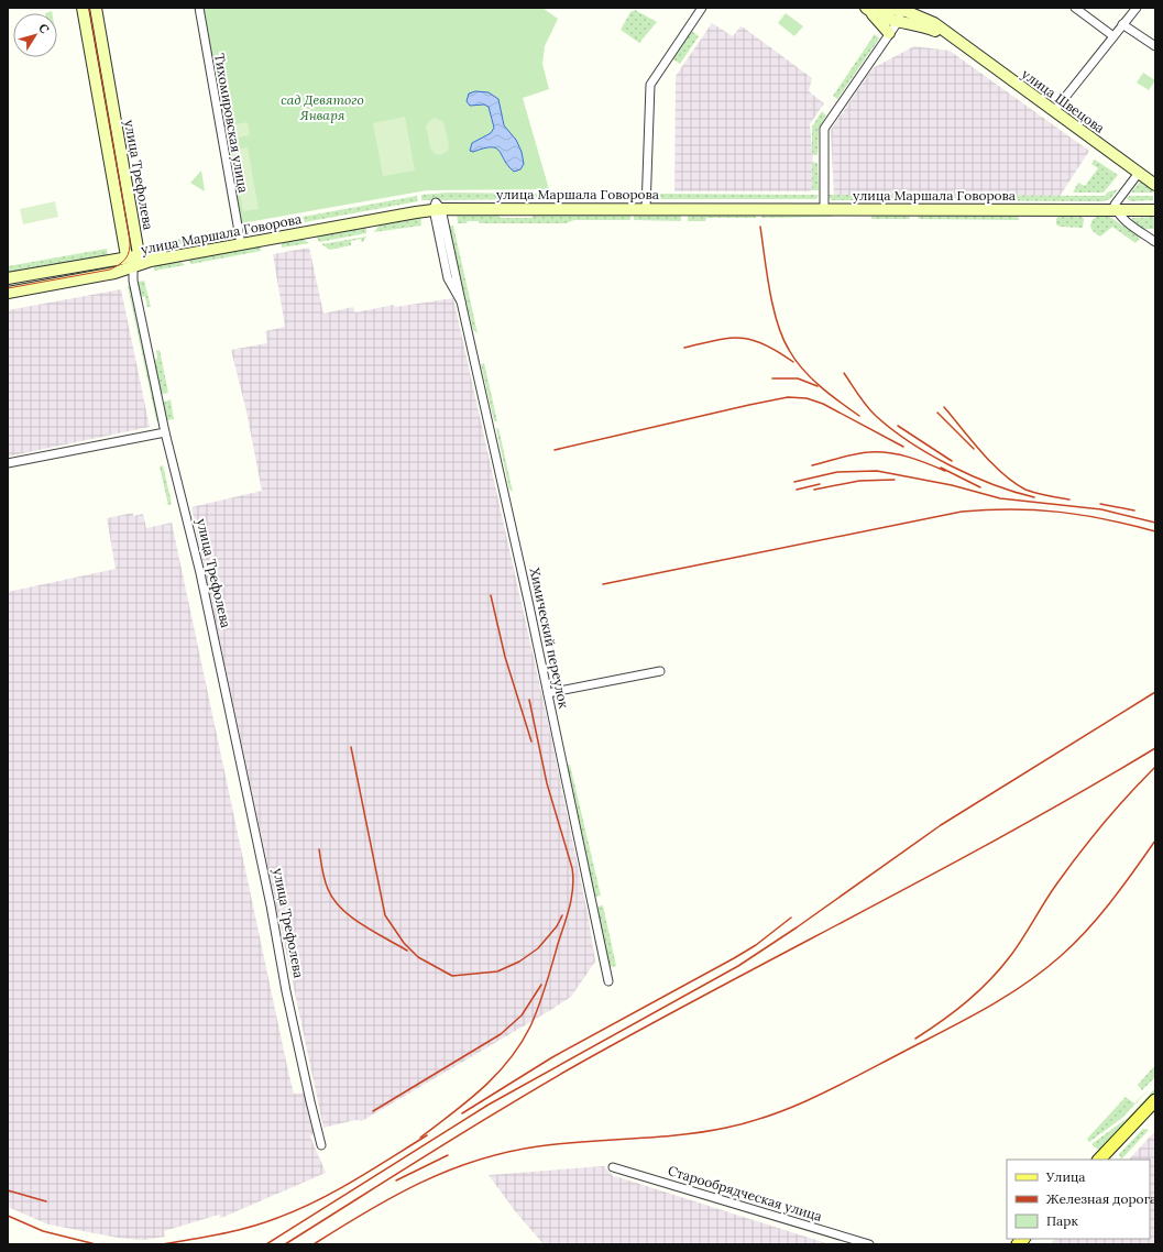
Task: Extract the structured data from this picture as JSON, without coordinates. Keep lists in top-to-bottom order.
{
  "streets": {
    "street": [
      "улица Швецова",
      "Тихомировская улица",
      "улица Трефолева",
      "улица Маршала Говорова",
      "Химический переулок",
      "Старообрядческая улица"
    ]
  },
  "crossings": [
    ["Тихомировская улица", "улица Маршала Говорова"],
    ["улица Трефолева", "улица Маршала Говорова"],
    ["улица Маршала Говорова", "Химический переулок"]
  ],
  "parks": ["сад Девятого Января"],
  "legend": ["Улица", "Железная дорога", "Парк"],
  "north": "top right"
}
